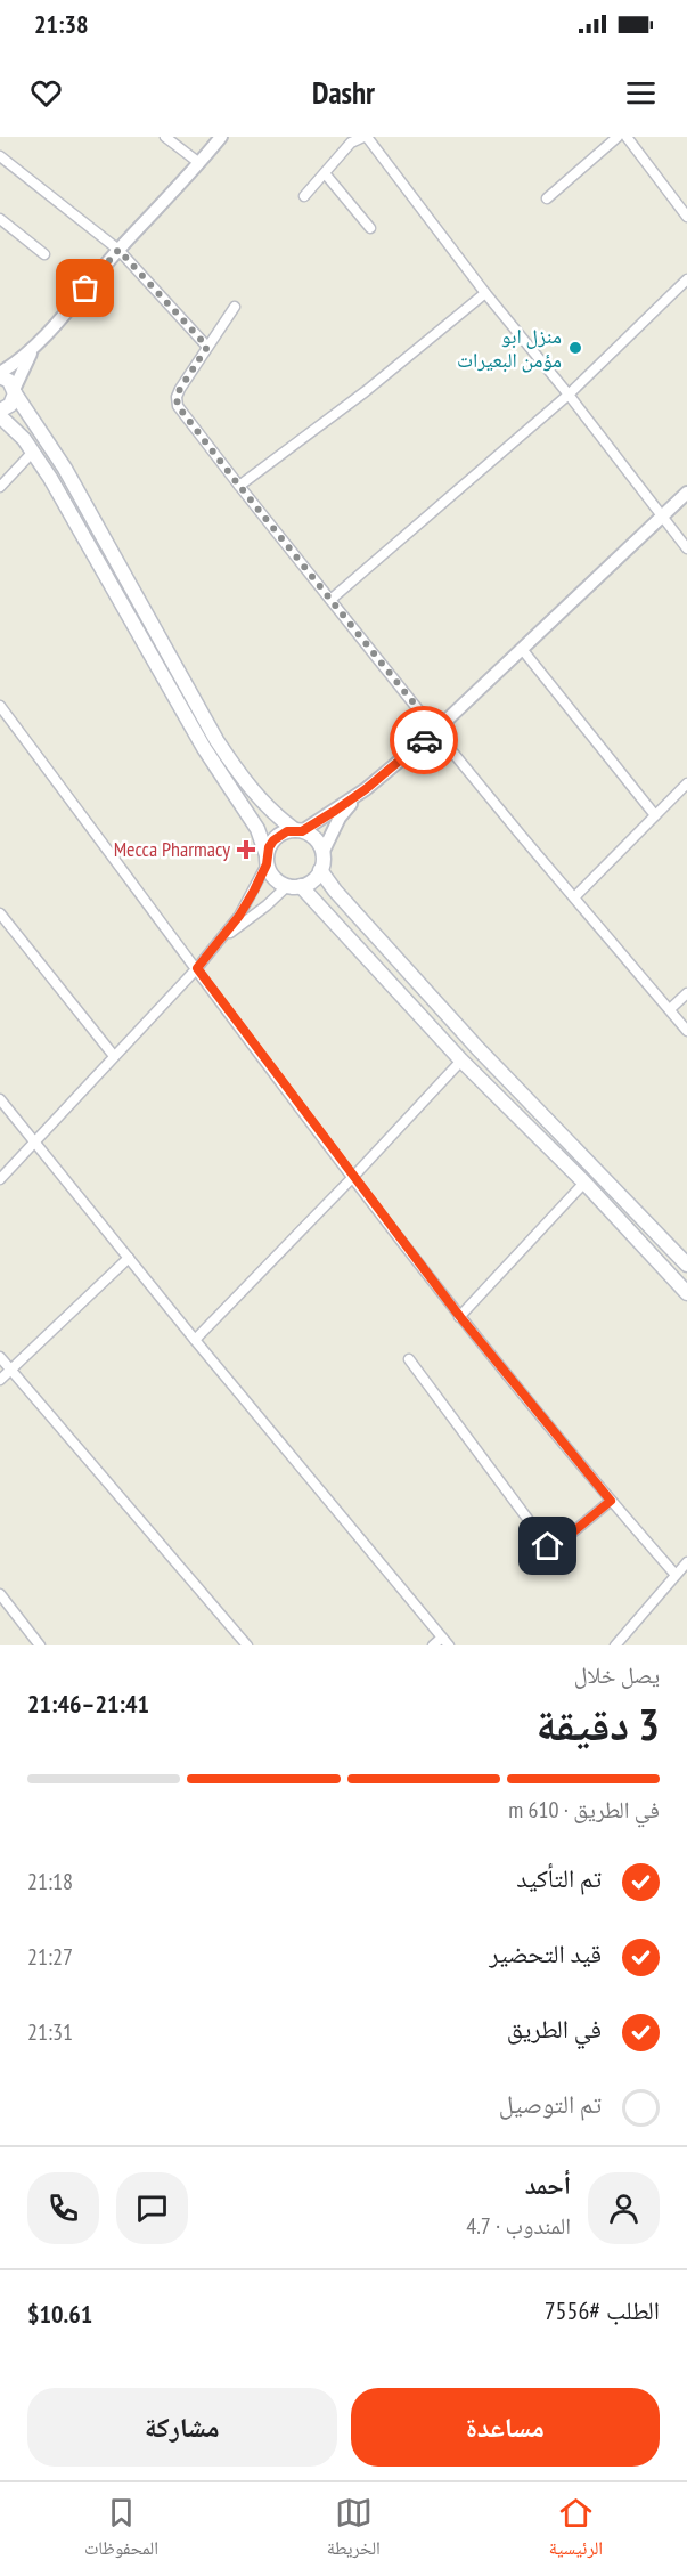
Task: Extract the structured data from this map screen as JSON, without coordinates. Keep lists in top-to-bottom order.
{
  "places": {
    "other": ["منزل ابو مؤمن البعيرات"],
    "health": ["Mecca Pharmacy"]
  },
  "page": {
    "status": "21:38",
    "header": "Dashr",
    "heading": ["3 دقيقة", "يصل خلال", "21:41–21:46"],
    "panel": [
      "أحمد",
      "المندوب · 4.7",
      "الطلب #7556",
      "$10.61"
    ],
    "bar": "في الطريق · 610 m",
    "list": [
      ["تم التأكيد", "21:18"],
      ["قيد التحضير", "21:27"],
      ["في الطريق", "21:31"],
      "تم التوصيل"
    ],
    "buttons": ["مساعدة", "مشاركة"],
    "tabs": ["الرئيسية", "الخريطة", "المحفوظات"]
  }
}
